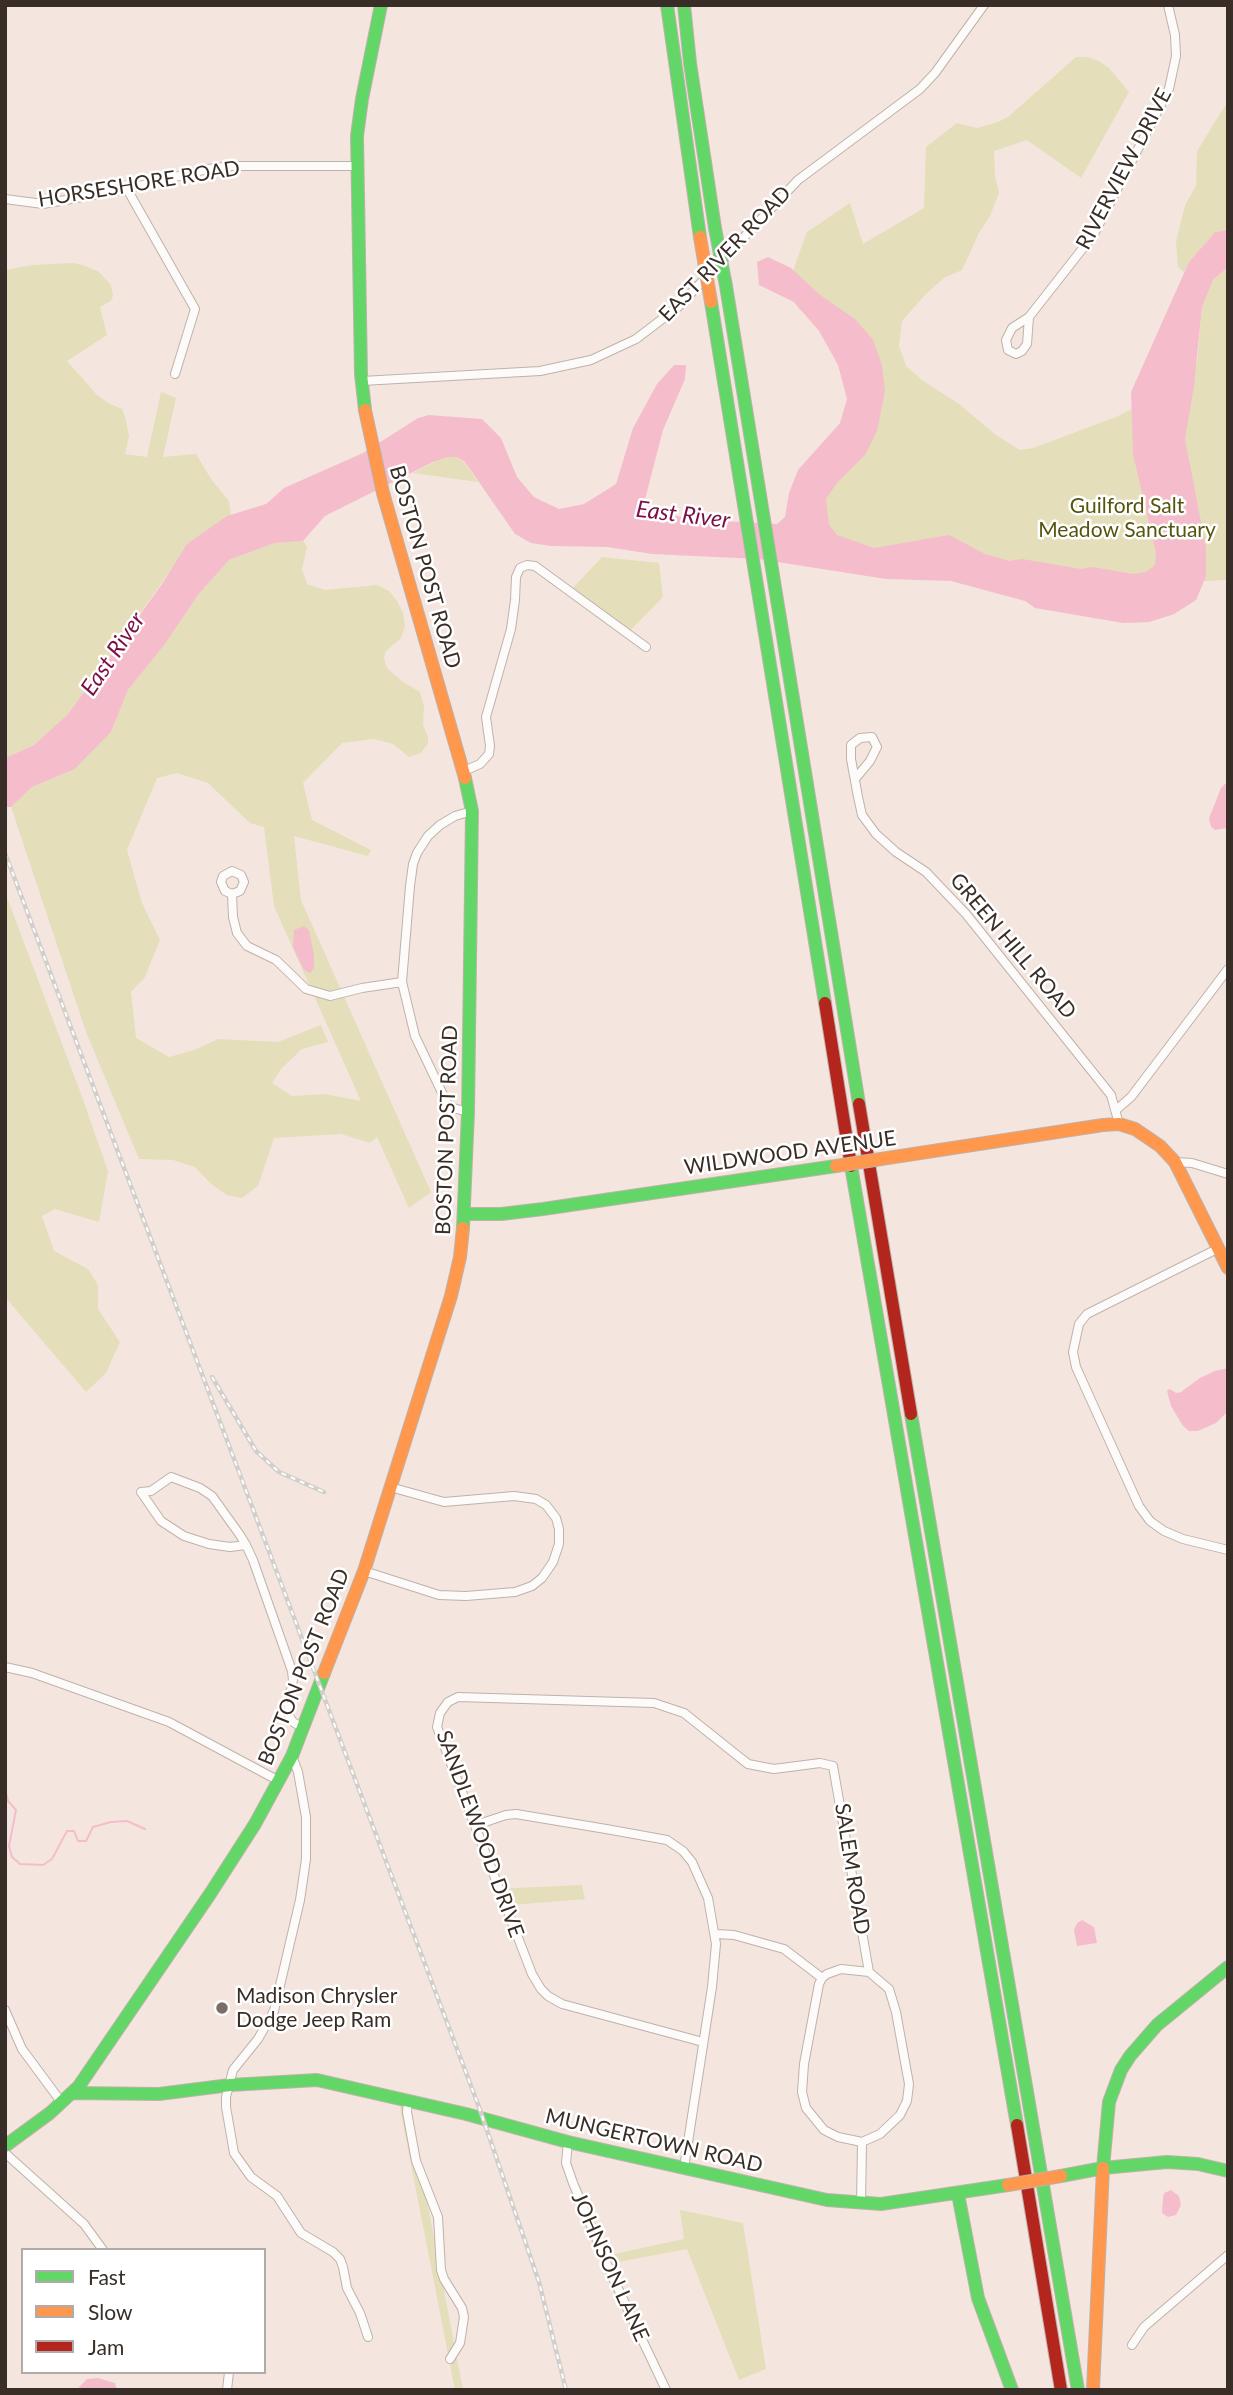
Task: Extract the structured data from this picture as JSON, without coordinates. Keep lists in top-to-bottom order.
{
  "streets": {
    "main road": ["BOSTON POST ROAD", "WILDWOOD AVENUE", "MUNGERTOWN ROAD"],
    "street": [
      "RIVERVIEW DRIVE",
      "HORSESHORE ROAD",
      "EAST RIVER ROAD",
      "GREEN HILL ROAD",
      "SANDLEWOOD DRIVE",
      "SALEM ROAD",
      "JOHNSON LANE"
    ]
  },
  "crossings": [
    ["HORSESHORE ROAD", "BOSTON POST ROAD"],
    ["EAST RIVER ROAD", "BOSTON POST ROAD"],
    ["BOSTON POST ROAD", "WILDWOOD AVENUE"],
    ["BOSTON POST ROAD", "MUNGERTOWN ROAD"],
    ["GREEN HILL ROAD", "WILDWOOD AVENUE"],
    ["SANDLEWOOD DRIVE", "SALEM ROAD"],
    ["MUNGERTOWN ROAD", "JOHNSON LANE"]
  ],
  "water": ["East River"],
  "parks": ["Guilford Salt Meadow Sanctuary"],
  "places": ["Madison Chrysler Dodge Jeep Ram"],
  "legend": ["Fast", "Slow", "Jam"]
}
